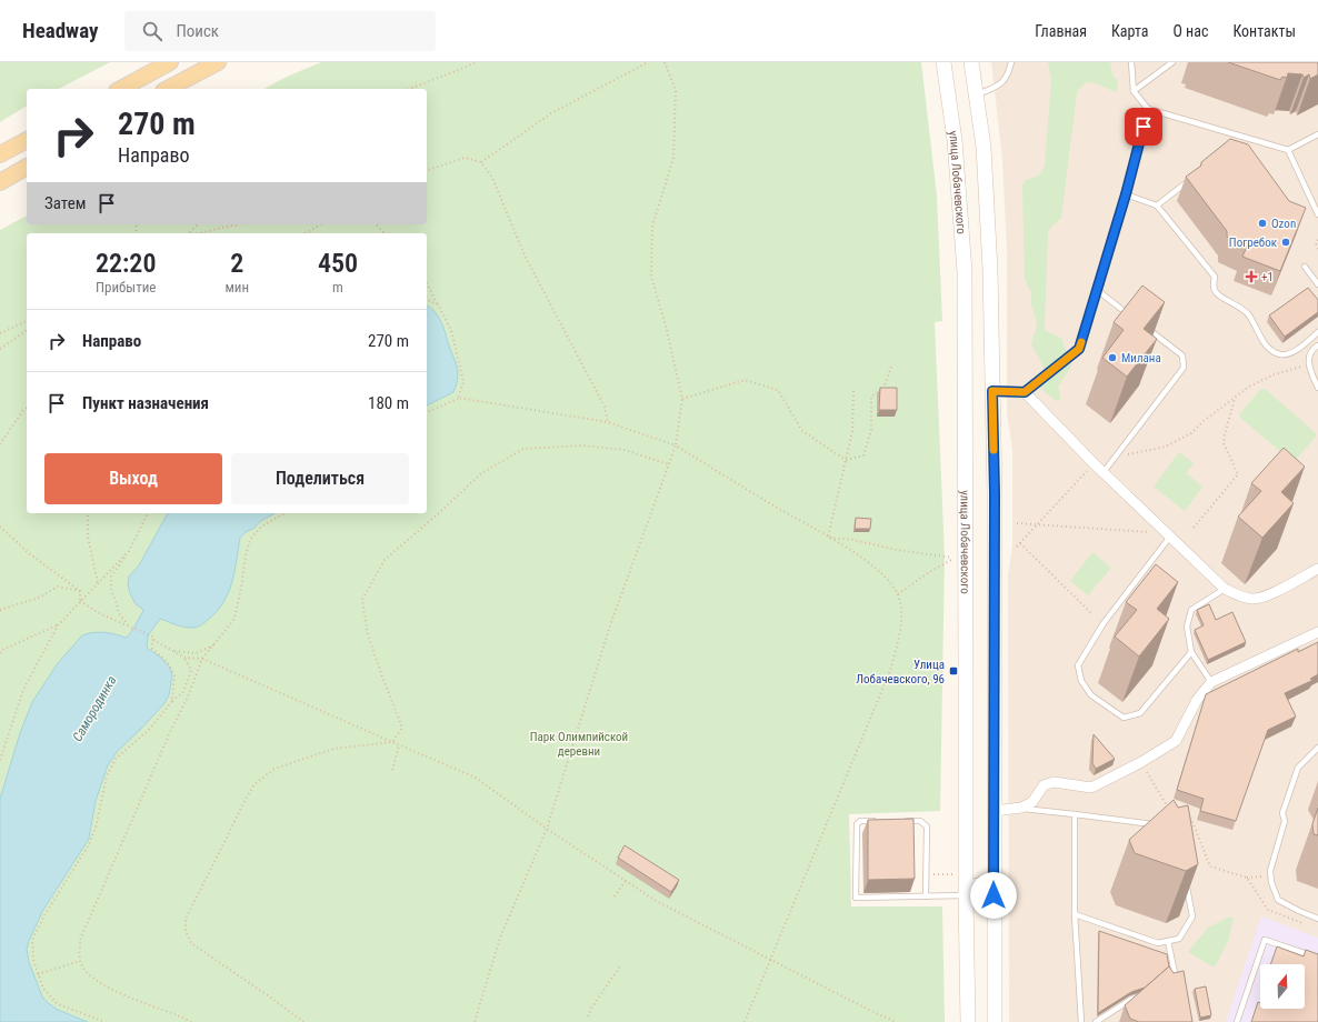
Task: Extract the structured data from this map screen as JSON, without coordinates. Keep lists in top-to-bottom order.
{
  "streets": {
    "main road": ["улица Лобачевского"]
  },
  "water": ["Самородинка"],
  "parks": ["Парк Олимпийской деревни"],
  "places": {
    "other": ["Ozon", "Погребок", "Милана"],
    "health": ["+1"],
    "transit": ["Улица Лобачевского, 96"]
  },
  "north": "top",
  "page": {
    "header": "Headway",
    "search": "Поиск",
    "nav": [
      "Главная",
      "Карта",
      "О нас",
      "Контакты"
    ],
    "turn": ["270 m", "Направо"],
    "then": "Затем",
    "eta": [
      "22:20",
      "Прибытие",
      "2",
      "мин",
      "450",
      "m"
    ],
    "list": [
      {
        "name": "Направо",
        "value": "270 m"
      },
      {
        "name": "Пункт назначения",
        "value": "180 m"
      }
    ],
    "buttons": ["Выход", "Поделиться"]
  }
}
